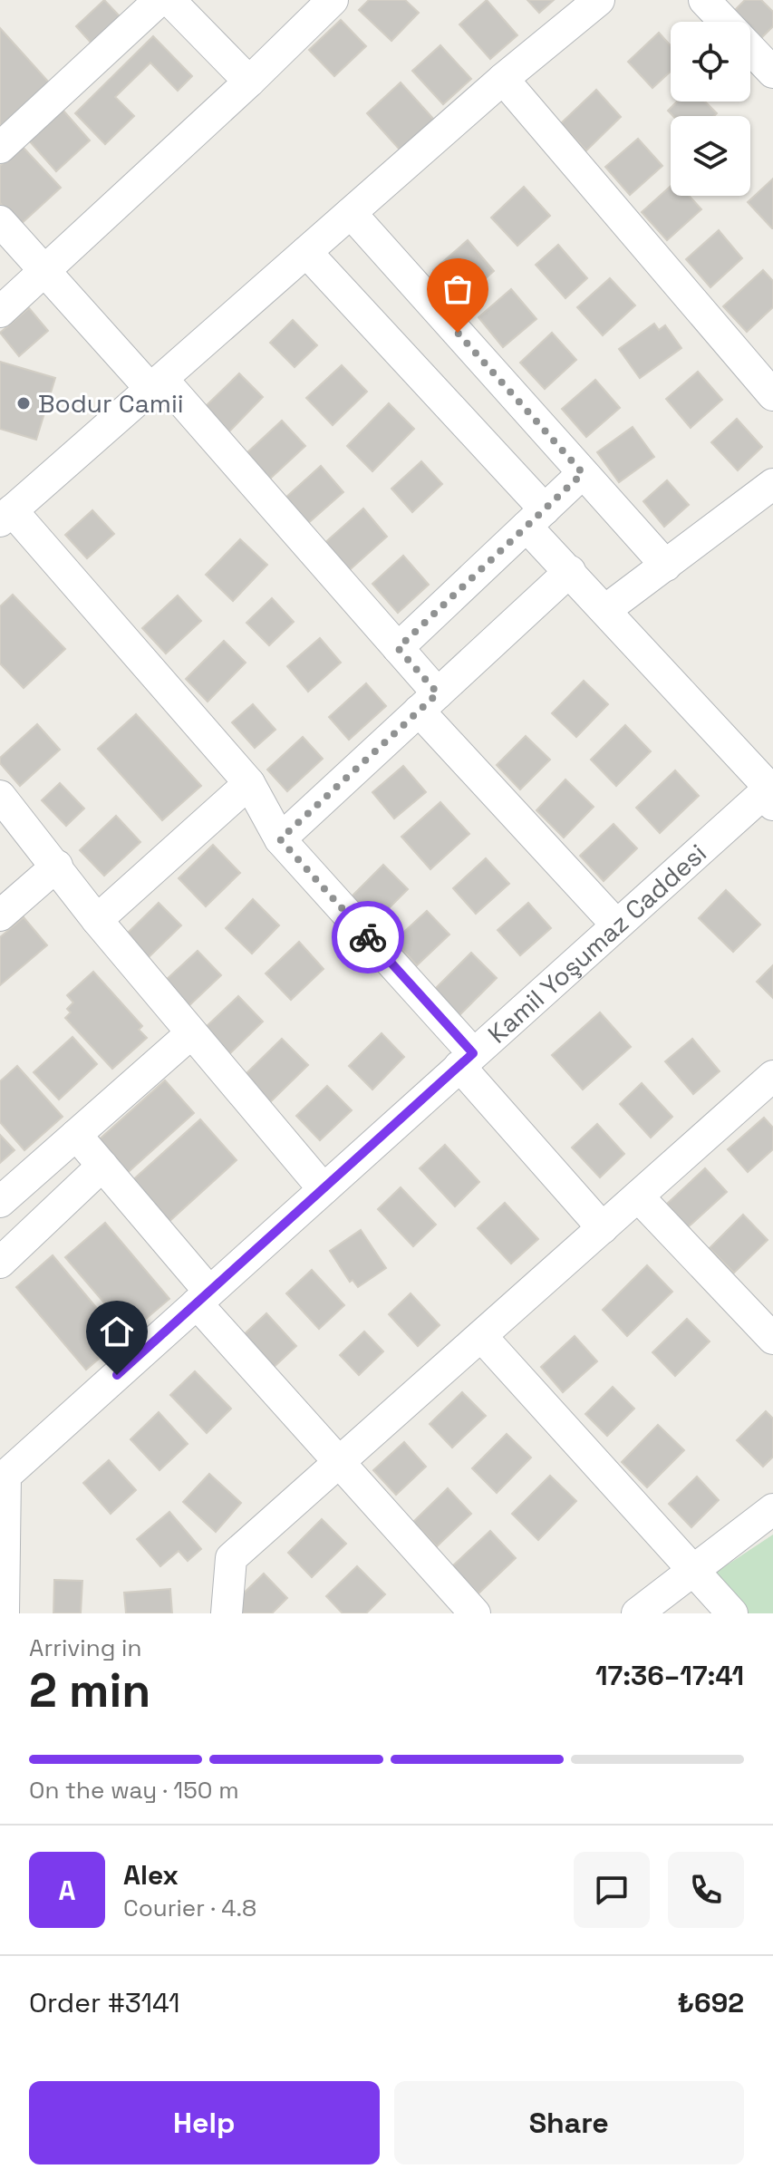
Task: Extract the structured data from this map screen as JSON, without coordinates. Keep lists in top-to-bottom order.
{
  "streets": {
    "street": ["Kamil Yoşumaz Caddesi"]
  },
  "places": ["Bodur Camii"],
  "page": {
    "heading": ["2 min", "Arriving in", "17:36–17:41"],
    "panel": [
      "Alex",
      "Courier · 4.8",
      "Order #3141",
      "₺692"
    ],
    "bar": "On the way · 150 m",
    "round": "A",
    "buttons": ["Help", "Share"]
  }
}
